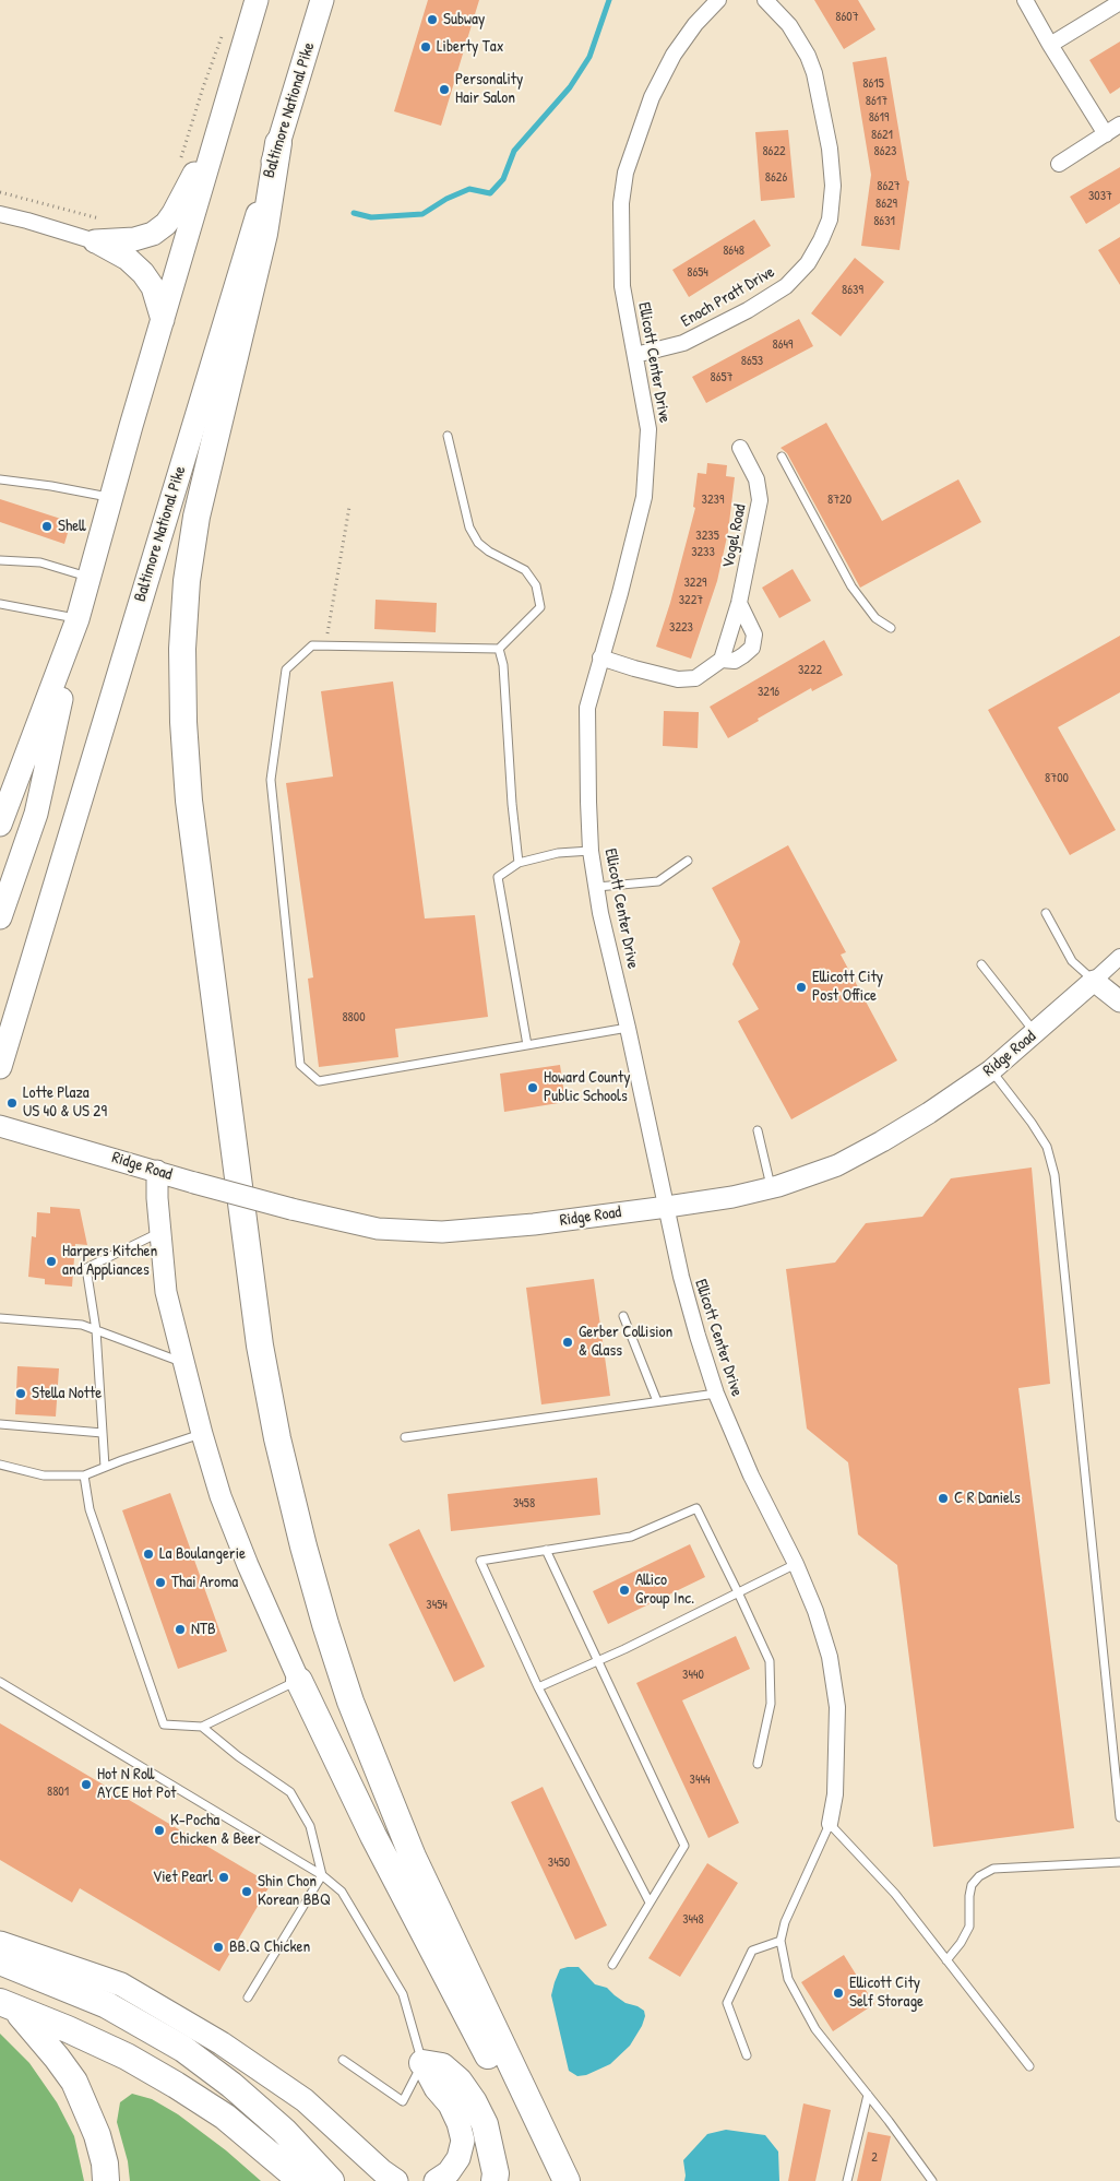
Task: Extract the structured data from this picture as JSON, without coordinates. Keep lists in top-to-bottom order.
{
  "streets": {
    "main road": ["Baltimore National Pike"],
    "street": [
      "Enoch Pratt Drive",
      "Ellicott Center Drive",
      "Vogel Road",
      "Ridge Road"
    ]
  },
  "crossings": [
    ["Enoch Pratt Drive", "Ellicott Center Drive"],
    ["Ellicott Center Drive", "Ridge Road"]
  ],
  "places": [
    "Subway",
    "Liberty Tax",
    "Personality Hair Salon",
    "Shell",
    "Ellicott City Post Office",
    "Howard County Public Schools",
    "Lotte Plaza US 40 & US 29",
    "Harpers Kitchen and Appliances",
    "Gerber Collision & Glass",
    "Stella Notte",
    "C R Daniels",
    "La Boulangerie",
    "Thai Aroma",
    "Allico Group Inc.",
    "NTB",
    "Hot N Roll AYCE Hot Pot",
    "K-Pocha Chicken & Beer",
    "Viet Pearl",
    "Shin Chon Korean BBQ",
    "BB.Q Chicken",
    "Ellicott City Self Storage"
  ],
  "house_numbers": [
    "8607",
    "8615",
    "8617",
    "8619",
    "8621",
    "8622",
    "8623",
    "8626",
    "8627",
    "3037",
    "8629",
    "8631",
    "8648",
    "8654",
    "8639",
    "8649",
    "8653",
    "8657",
    "3239",
    "8720",
    "3235",
    "3233",
    "3229",
    "3227",
    "3223",
    "3222",
    "3216",
    "8700",
    "8800",
    "3458",
    "3454",
    "3440",
    "3444",
    "8801",
    "3450",
    "3448",
    "2"
  ]
}
